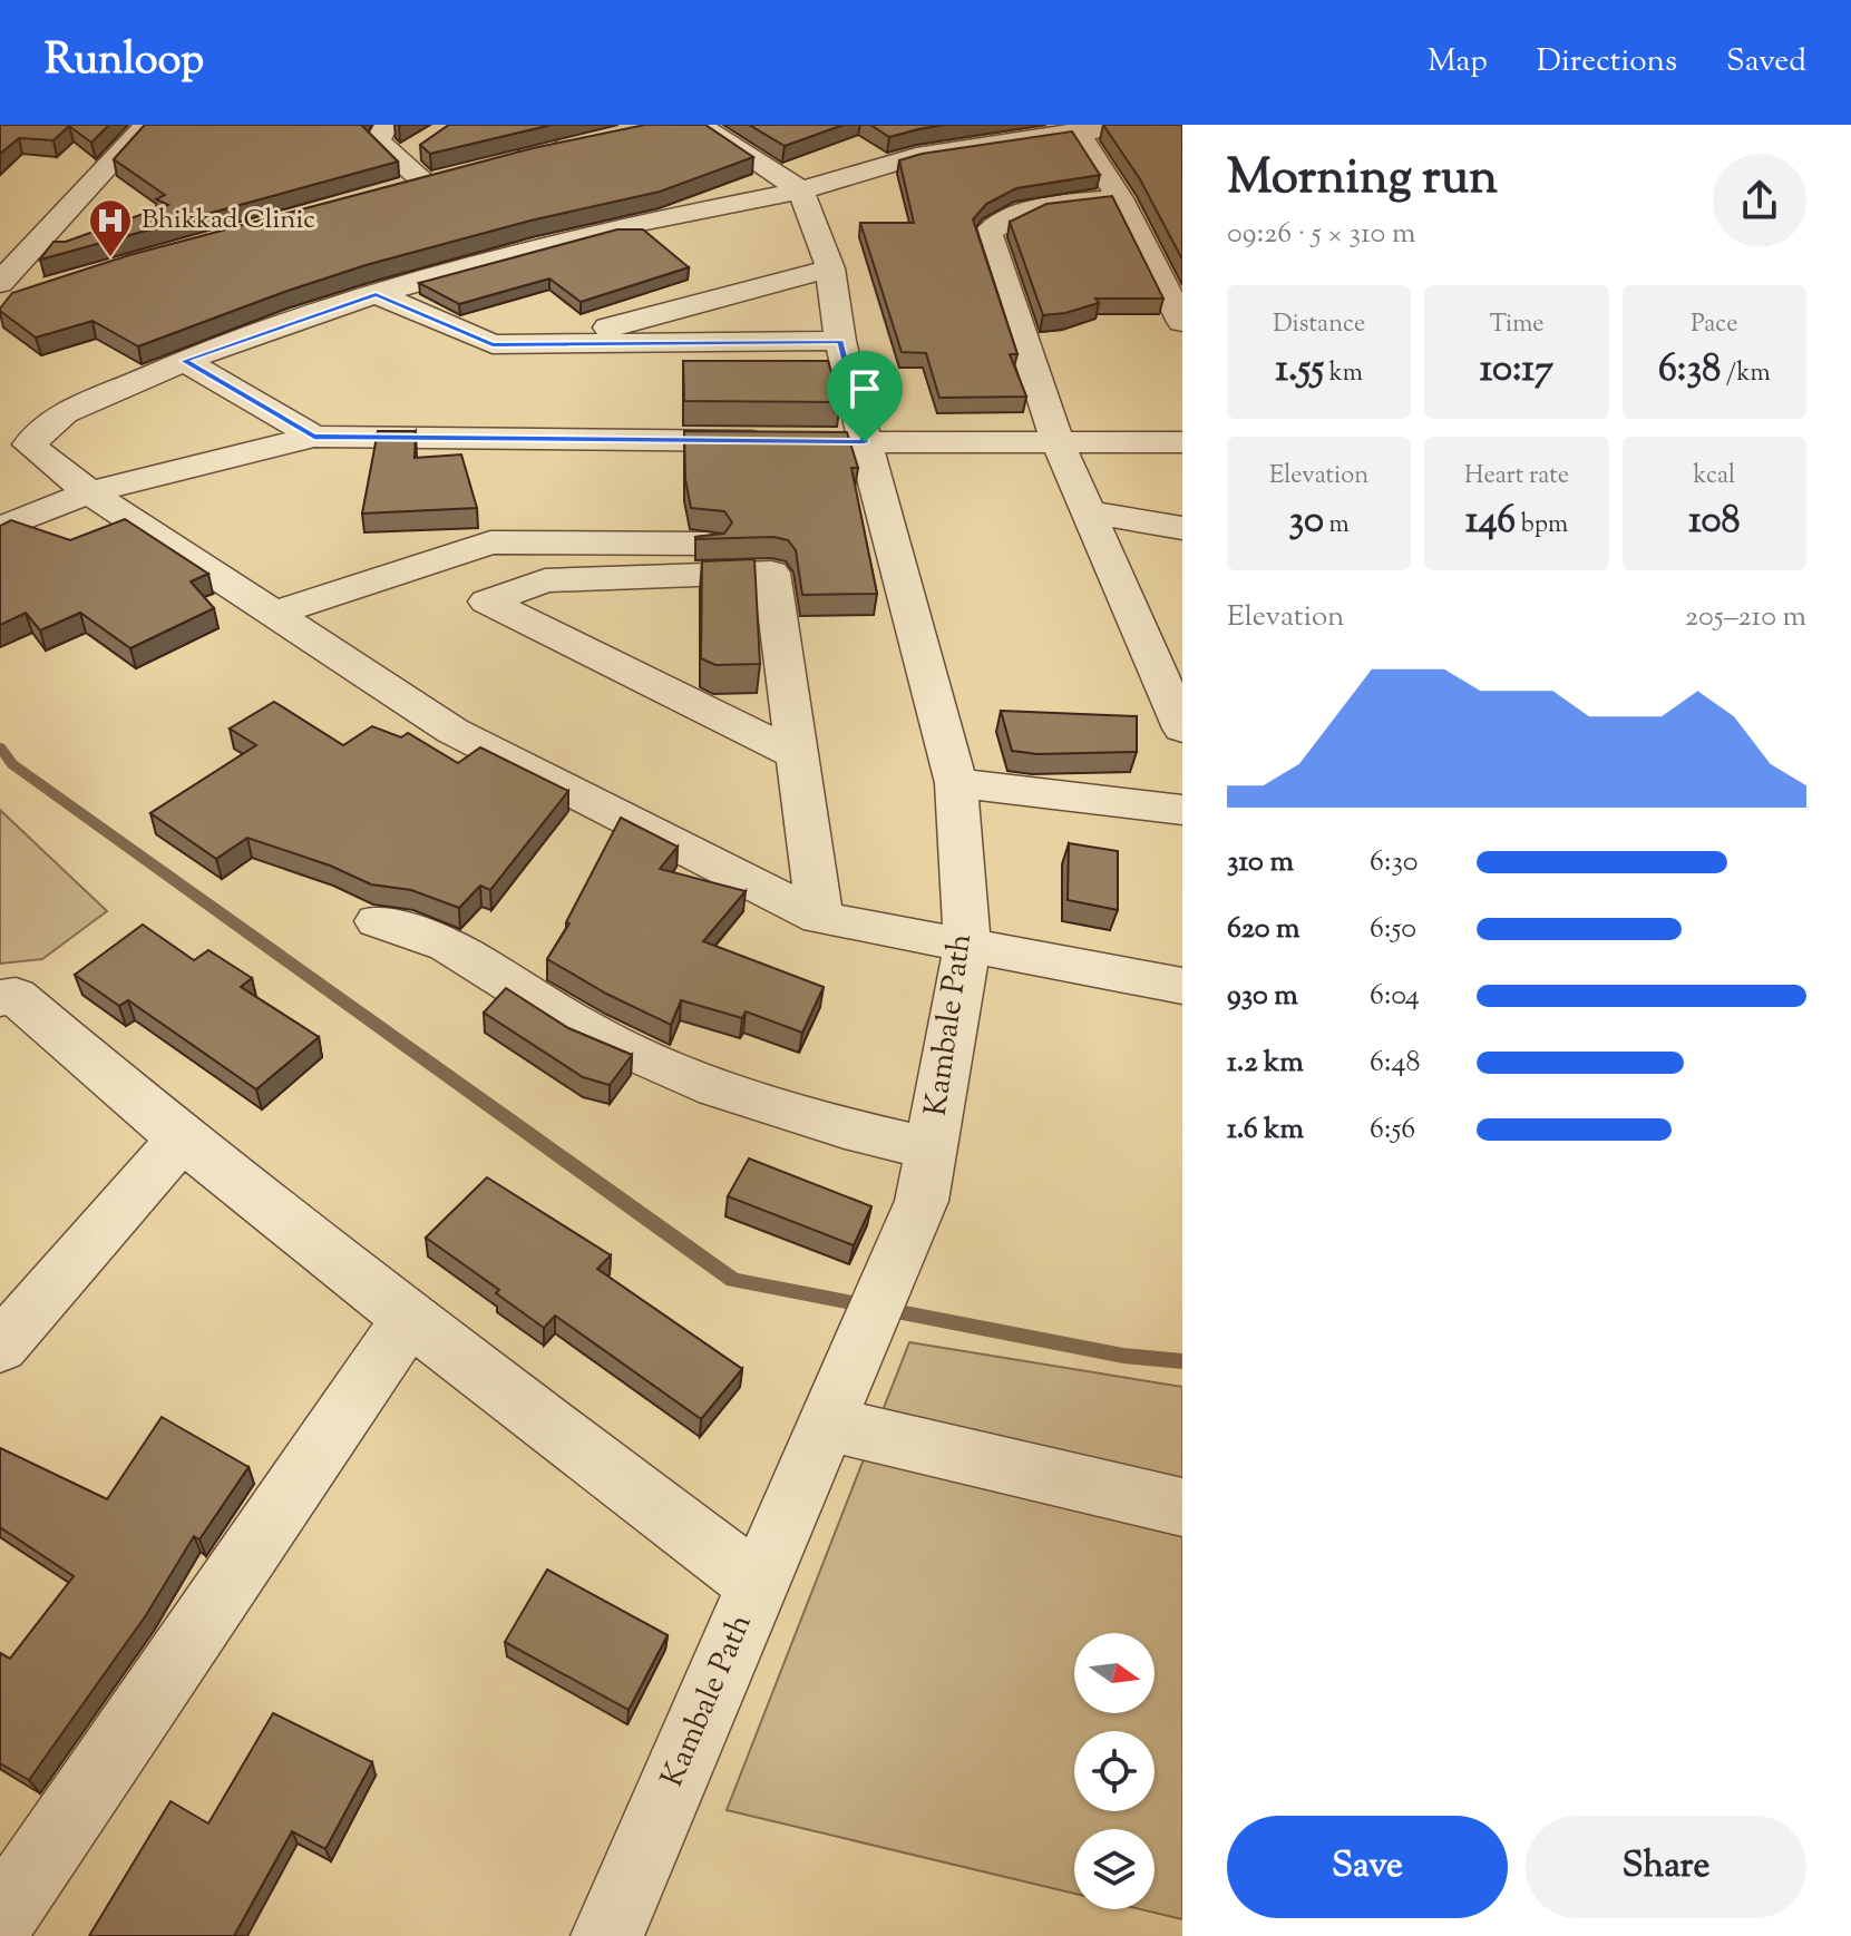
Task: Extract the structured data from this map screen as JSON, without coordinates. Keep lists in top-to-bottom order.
{
  "streets": {
    "street": ["Kambale Path"]
  },
  "places": {
    "hospital": ["Bhikkad Clinic"]
  },
  "north": "right",
  "page": {
    "header": "Runloop",
    "nav": ["Map", "Directions", "Saved"],
    "heading": ["Morning run", "09:26 · 5 × 310 m"],
    "stats": [
      ["Distance", "1.55 km"],
      ["Time", "10:17"],
      ["Pace", "6:38 /km"],
      ["Elevation", "30 m"],
      ["Heart rate", "146 bpm"],
      ["kcal", "108"]
    ],
    "chart": ["Elevation", "205–210 m"],
    "list": [
      {
        "name": "310 m",
        "note": "6:30"
      },
      {
        "name": "620 m",
        "note": "6:50"
      },
      {
        "name": "930 m",
        "note": "6:04"
      },
      {
        "name": "1.2 km",
        "note": "6:48"
      },
      {
        "name": "1.6 km",
        "note": "6:56"
      }
    ],
    "buttons": ["Save", "Share"]
  }
}
